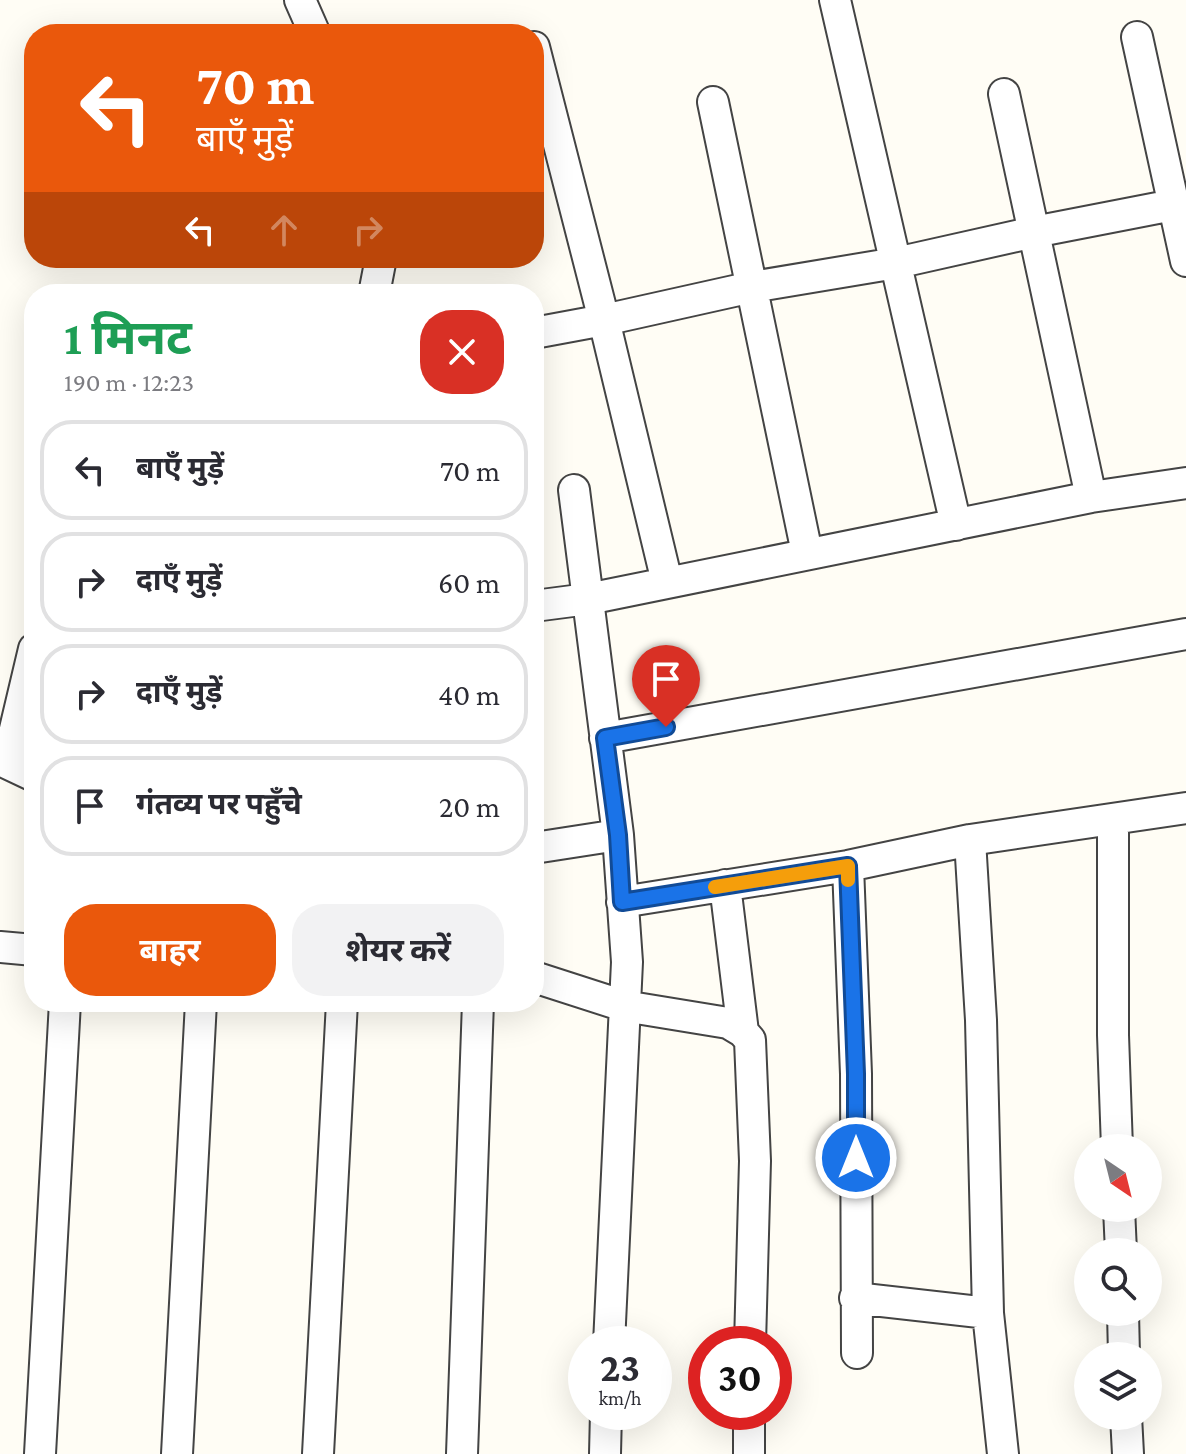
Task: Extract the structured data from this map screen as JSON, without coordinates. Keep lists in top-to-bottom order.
{
  "north": "bottom right",
  "page": {
    "turn": ["70 m", "बाएँ मुड़ें"],
    "heading": ["1 मिनट", "190 m · 12:23"],
    "list": [
      {
        "name": "बाएँ मुड़ें",
        "value": "70 m"
      },
      {
        "name": "दाएँ मुड़ें",
        "value": "60 m"
      },
      {
        "name": "दाएँ मुड़ें",
        "value": "40 m"
      },
      {
        "name": "गंतव्य पर पहुँचे",
        "value": "20 m"
      }
    ],
    "buttons": ["बाहर", "शेयर करें"],
    "speed": "23 km/h",
    "limit": "30"
  }
}
